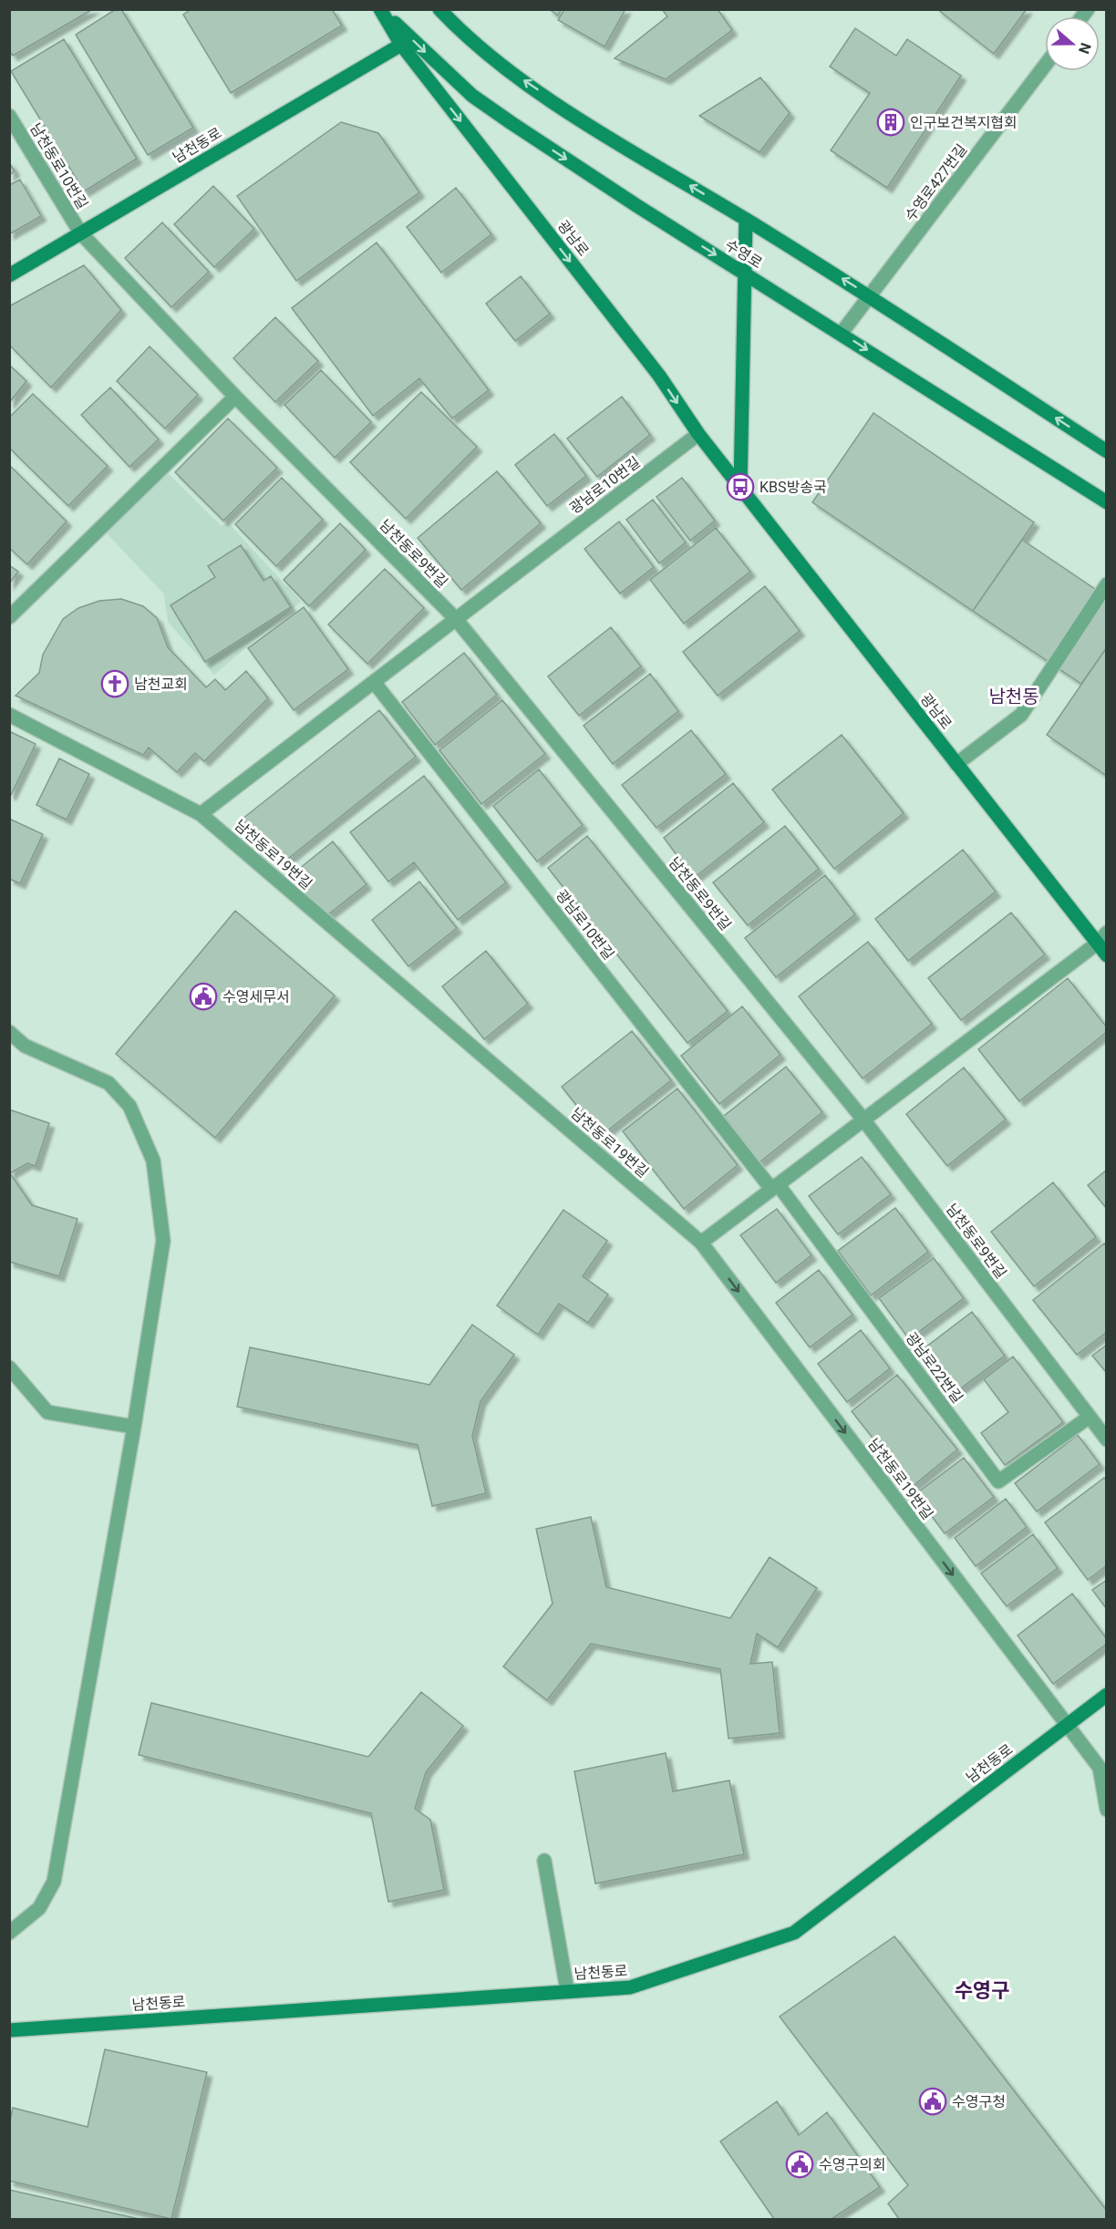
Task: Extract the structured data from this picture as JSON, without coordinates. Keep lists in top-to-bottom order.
{
  "streets": {
    "main road": ["남천동로", "광남로", "수영로"],
    "street": [
      "남천동로10번길",
      "수영로427번길",
      "광남로10번길",
      "남천동로9번길",
      "남천동로19번길",
      "광남로22번길"
    ]
  },
  "crossings": [
    ["남천동로", "남천동로10번길"],
    ["남천동로", "광남로"],
    ["남천동로", "남천동로9번길"],
    ["남천동로", "남천동로19번길"],
    ["남천동로10번길", "남천동로9번길"],
    ["수영로427번길", "수영로"],
    ["광남로", "수영로"],
    ["광남로", "광남로10번길"],
    ["광남로10번길", "남천동로9번길"],
    ["광남로10번길", "남천동로19번길"],
    ["광남로10번길", "광남로22번길"],
    ["남천동로9번길", "광남로22번길"]
  ],
  "one_way": ["광남로", "남천동로19번길"],
  "districts": ["남천동", "수영구"],
  "places": {
    "building": ["인구보건복지협회"],
    "bus stop": ["KBS방송국"],
    "church": ["남천교회"],
    "public building": ["수영세무서", "수영구청", "수영구의회"]
  },
  "north": "right"
}
